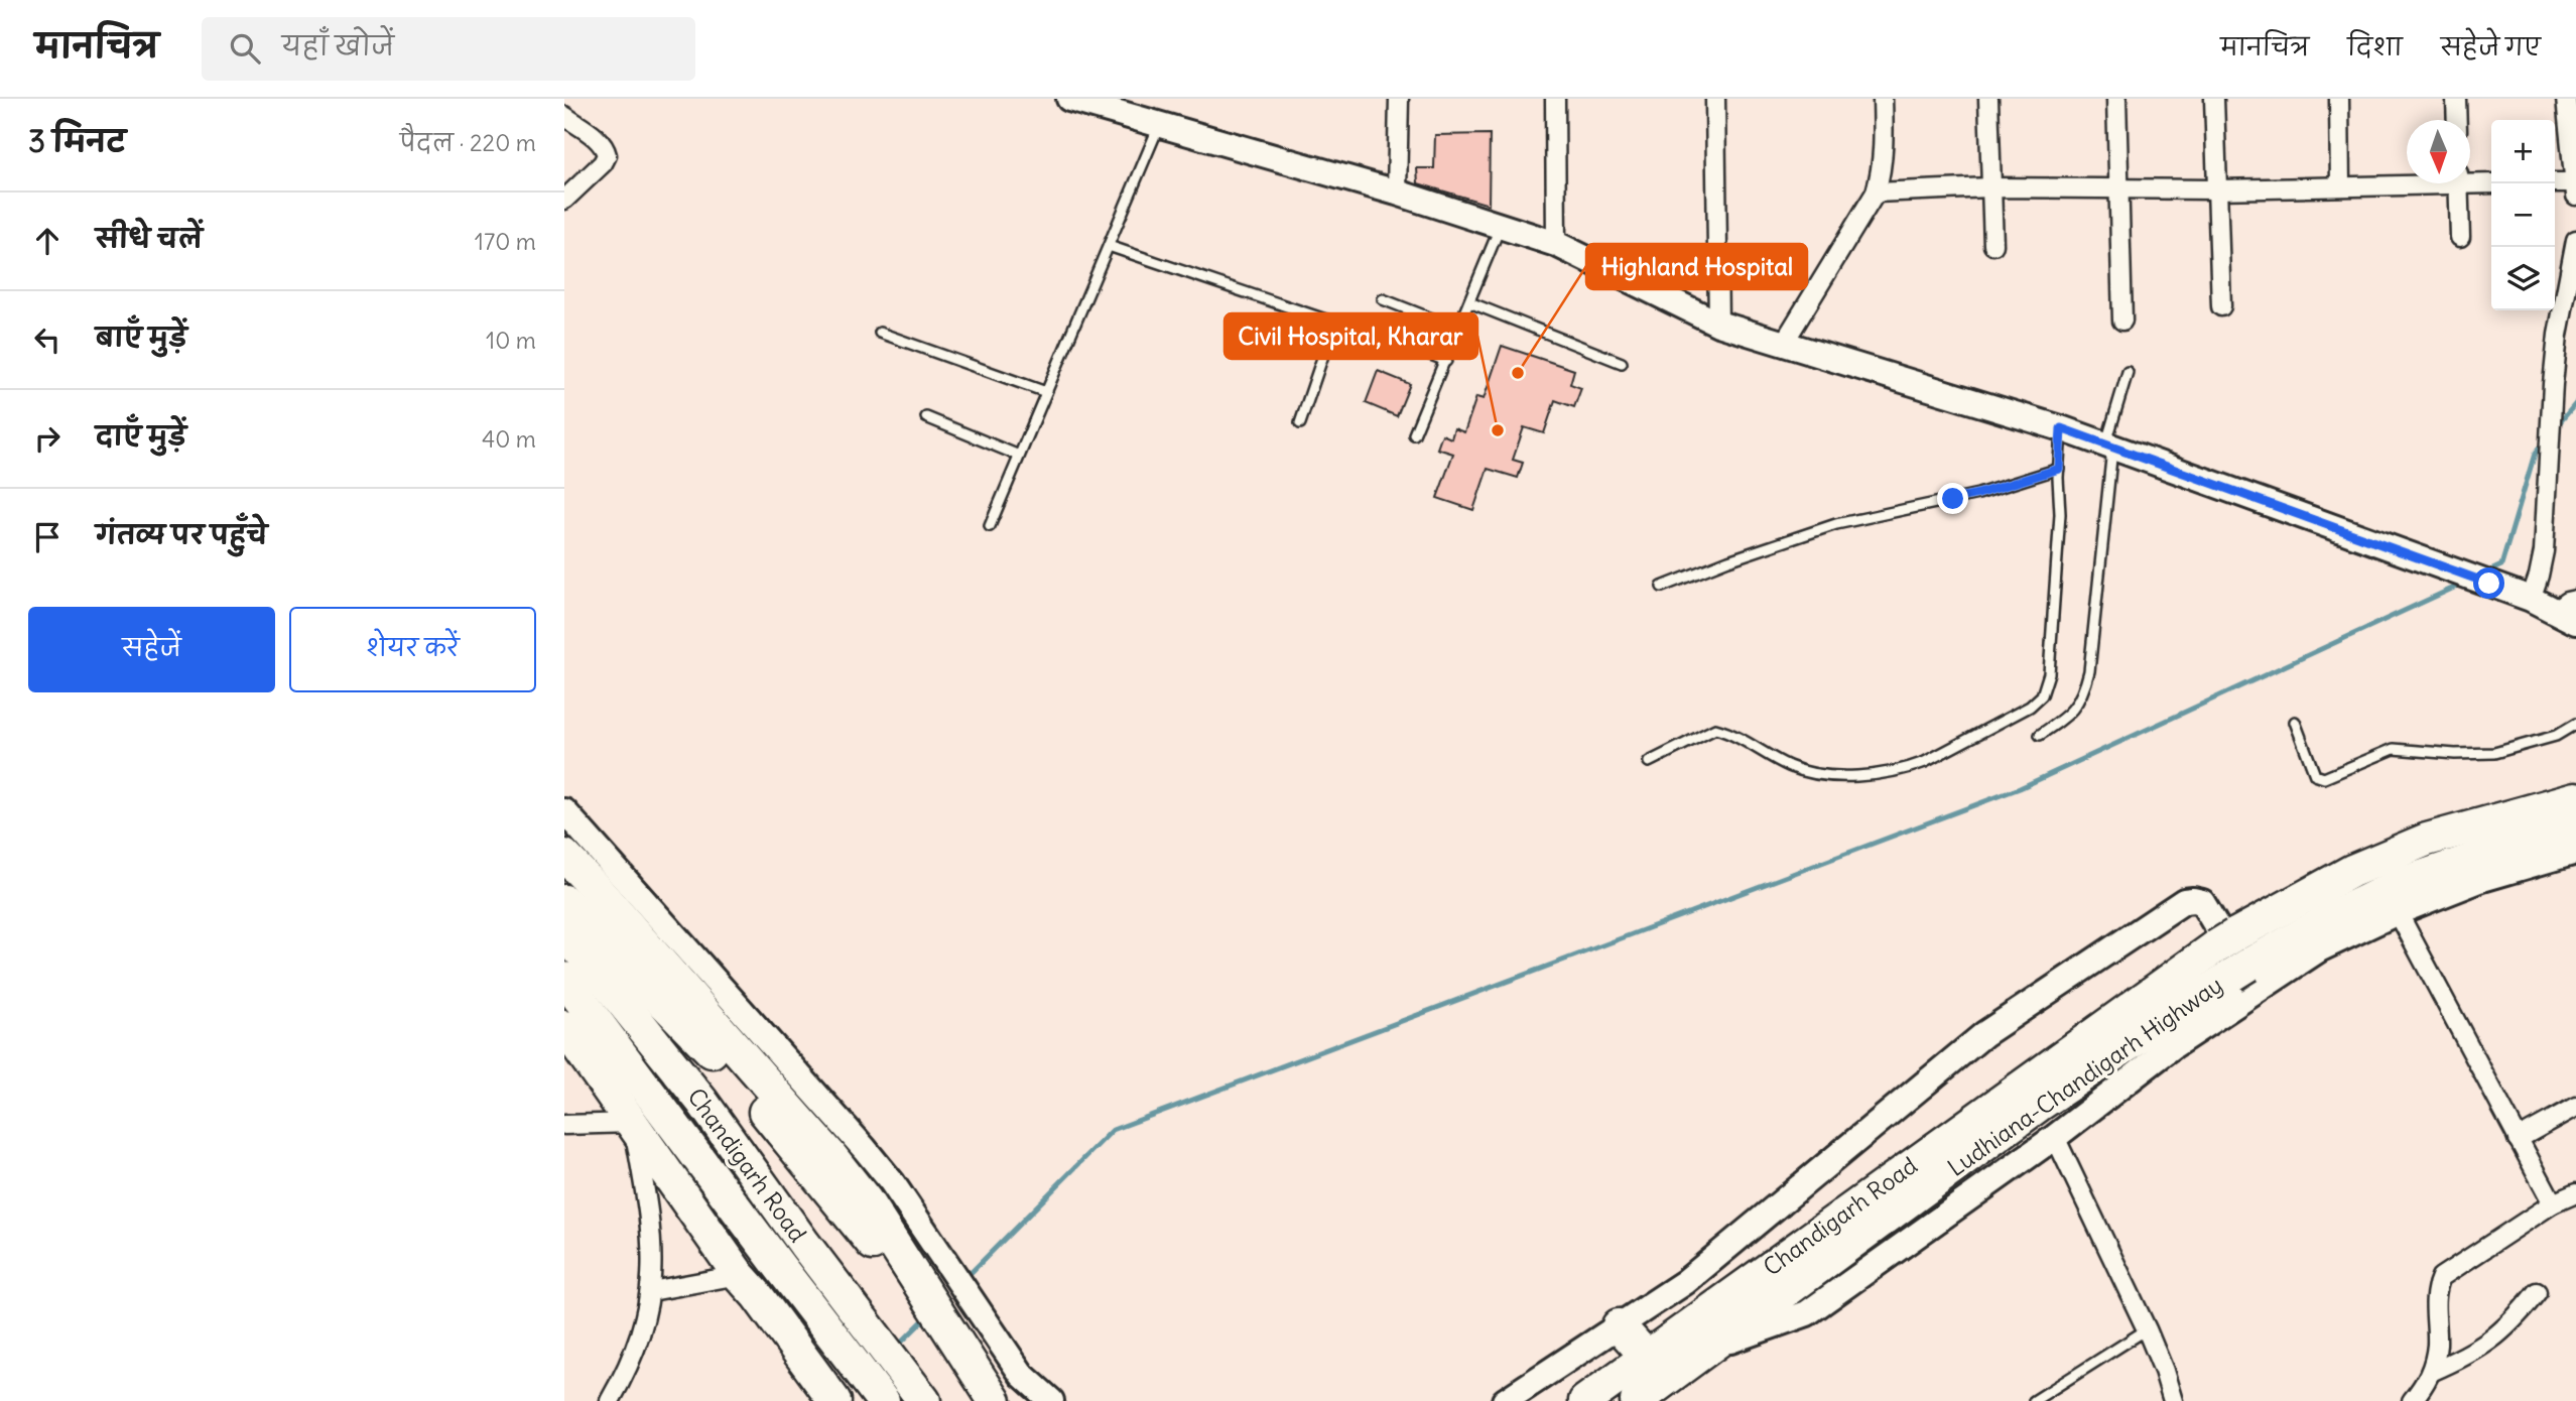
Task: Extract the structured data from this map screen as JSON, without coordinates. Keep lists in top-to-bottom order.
{
  "streets": {
    "highway": ["Ludhiana-Chandigarh Highway", "Chandigarh Road"]
  },
  "places": ["Highland Hospital", "Civil Hospital, Kharar"],
  "north": "bottom",
  "page": {
    "header": "मानचित्र",
    "search": "यहाँ खोजें",
    "nav": ["मानचित्र", "दिशा", "सहेजे गए"],
    "heading": ["3 मिनट", "पैदल · 220 m"],
    "map_buttons": ["+", "−"],
    "list": [
      ["सीधे चलें", "170 m"],
      ["बाएँ मुड़ें", "10 m"],
      ["दाएँ मुड़ें", "40 m"],
      "गंतव्य पर पहुँचे"
    ],
    "buttons": ["सहेजें", "शेयर करें"]
  }
}
